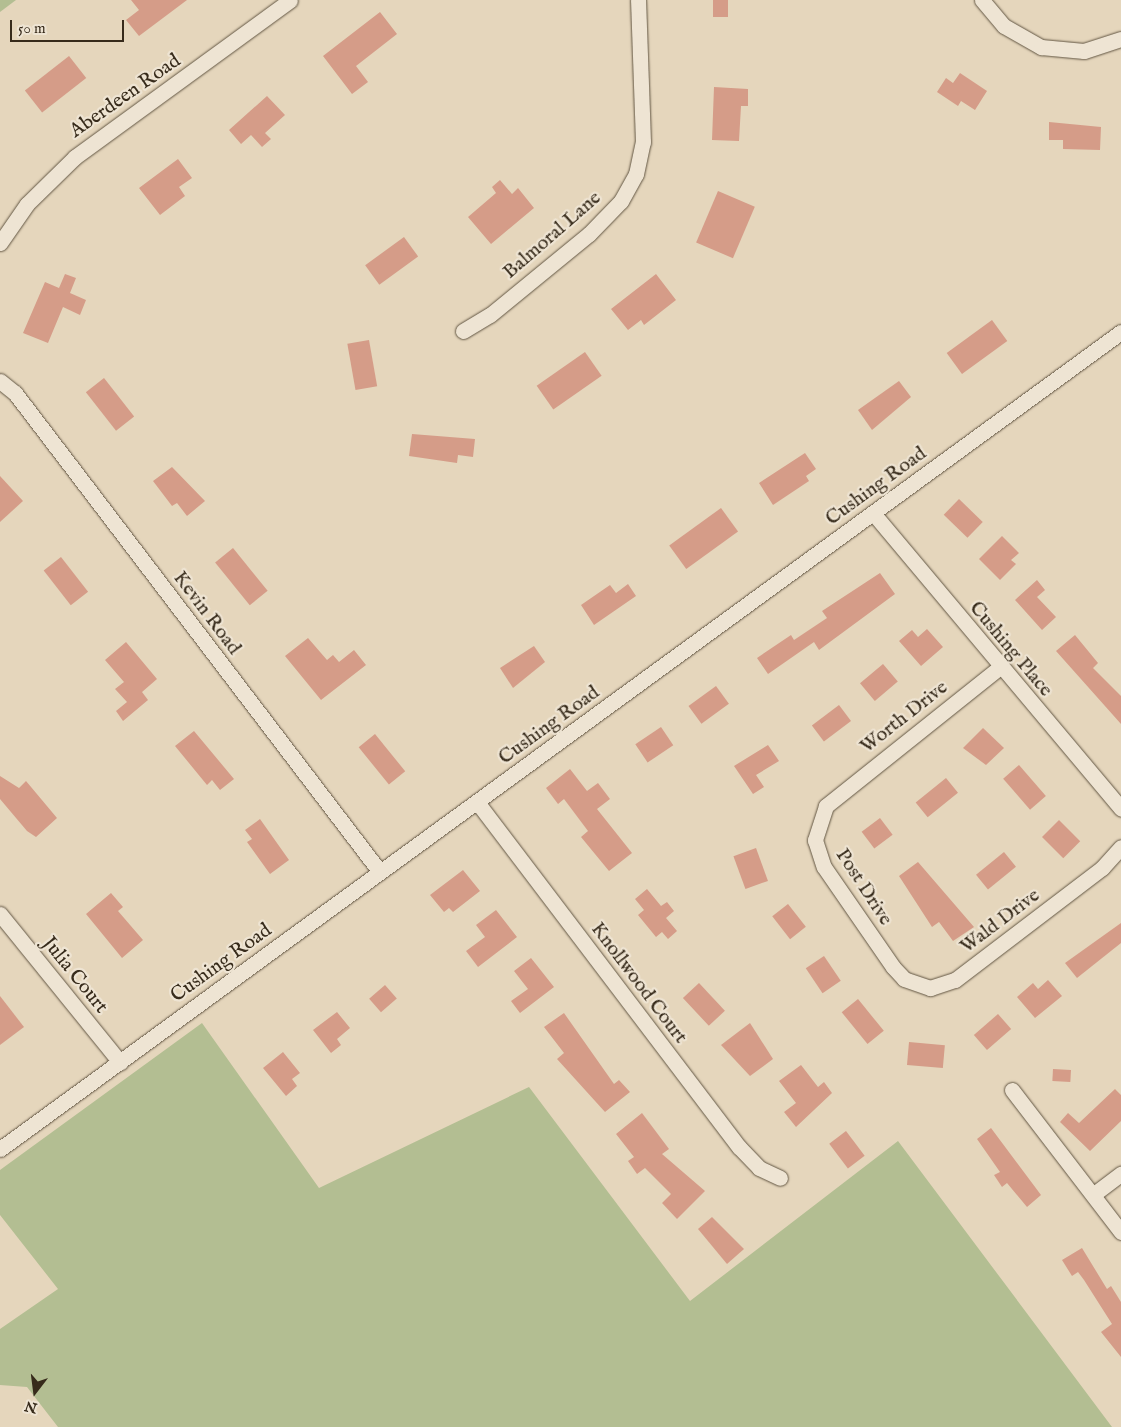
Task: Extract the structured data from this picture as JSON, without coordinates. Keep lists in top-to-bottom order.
{
  "streets": {
    "street": [
      "Aberdeen Road",
      "Balmoral Lane",
      "Cushing Road",
      "Kevin Road",
      "Cushing Place",
      "Worth Drive",
      "Post Drive",
      "Wald Drive",
      "Julia Court",
      "Knollwood Court"
    ]
  },
  "crossings": [
    ["Cushing Road", "Kevin Road"],
    ["Cushing Road", "Cushing Place"],
    ["Cushing Road", "Julia Court"],
    ["Cushing Road", "Knollwood Court"],
    ["Cushing Place", "Worth Drive"],
    ["Worth Drive", "Post Drive"],
    ["Post Drive", "Wald Drive"]
  ],
  "scale_bar": "50 m",
  "north": "bottom"
}
